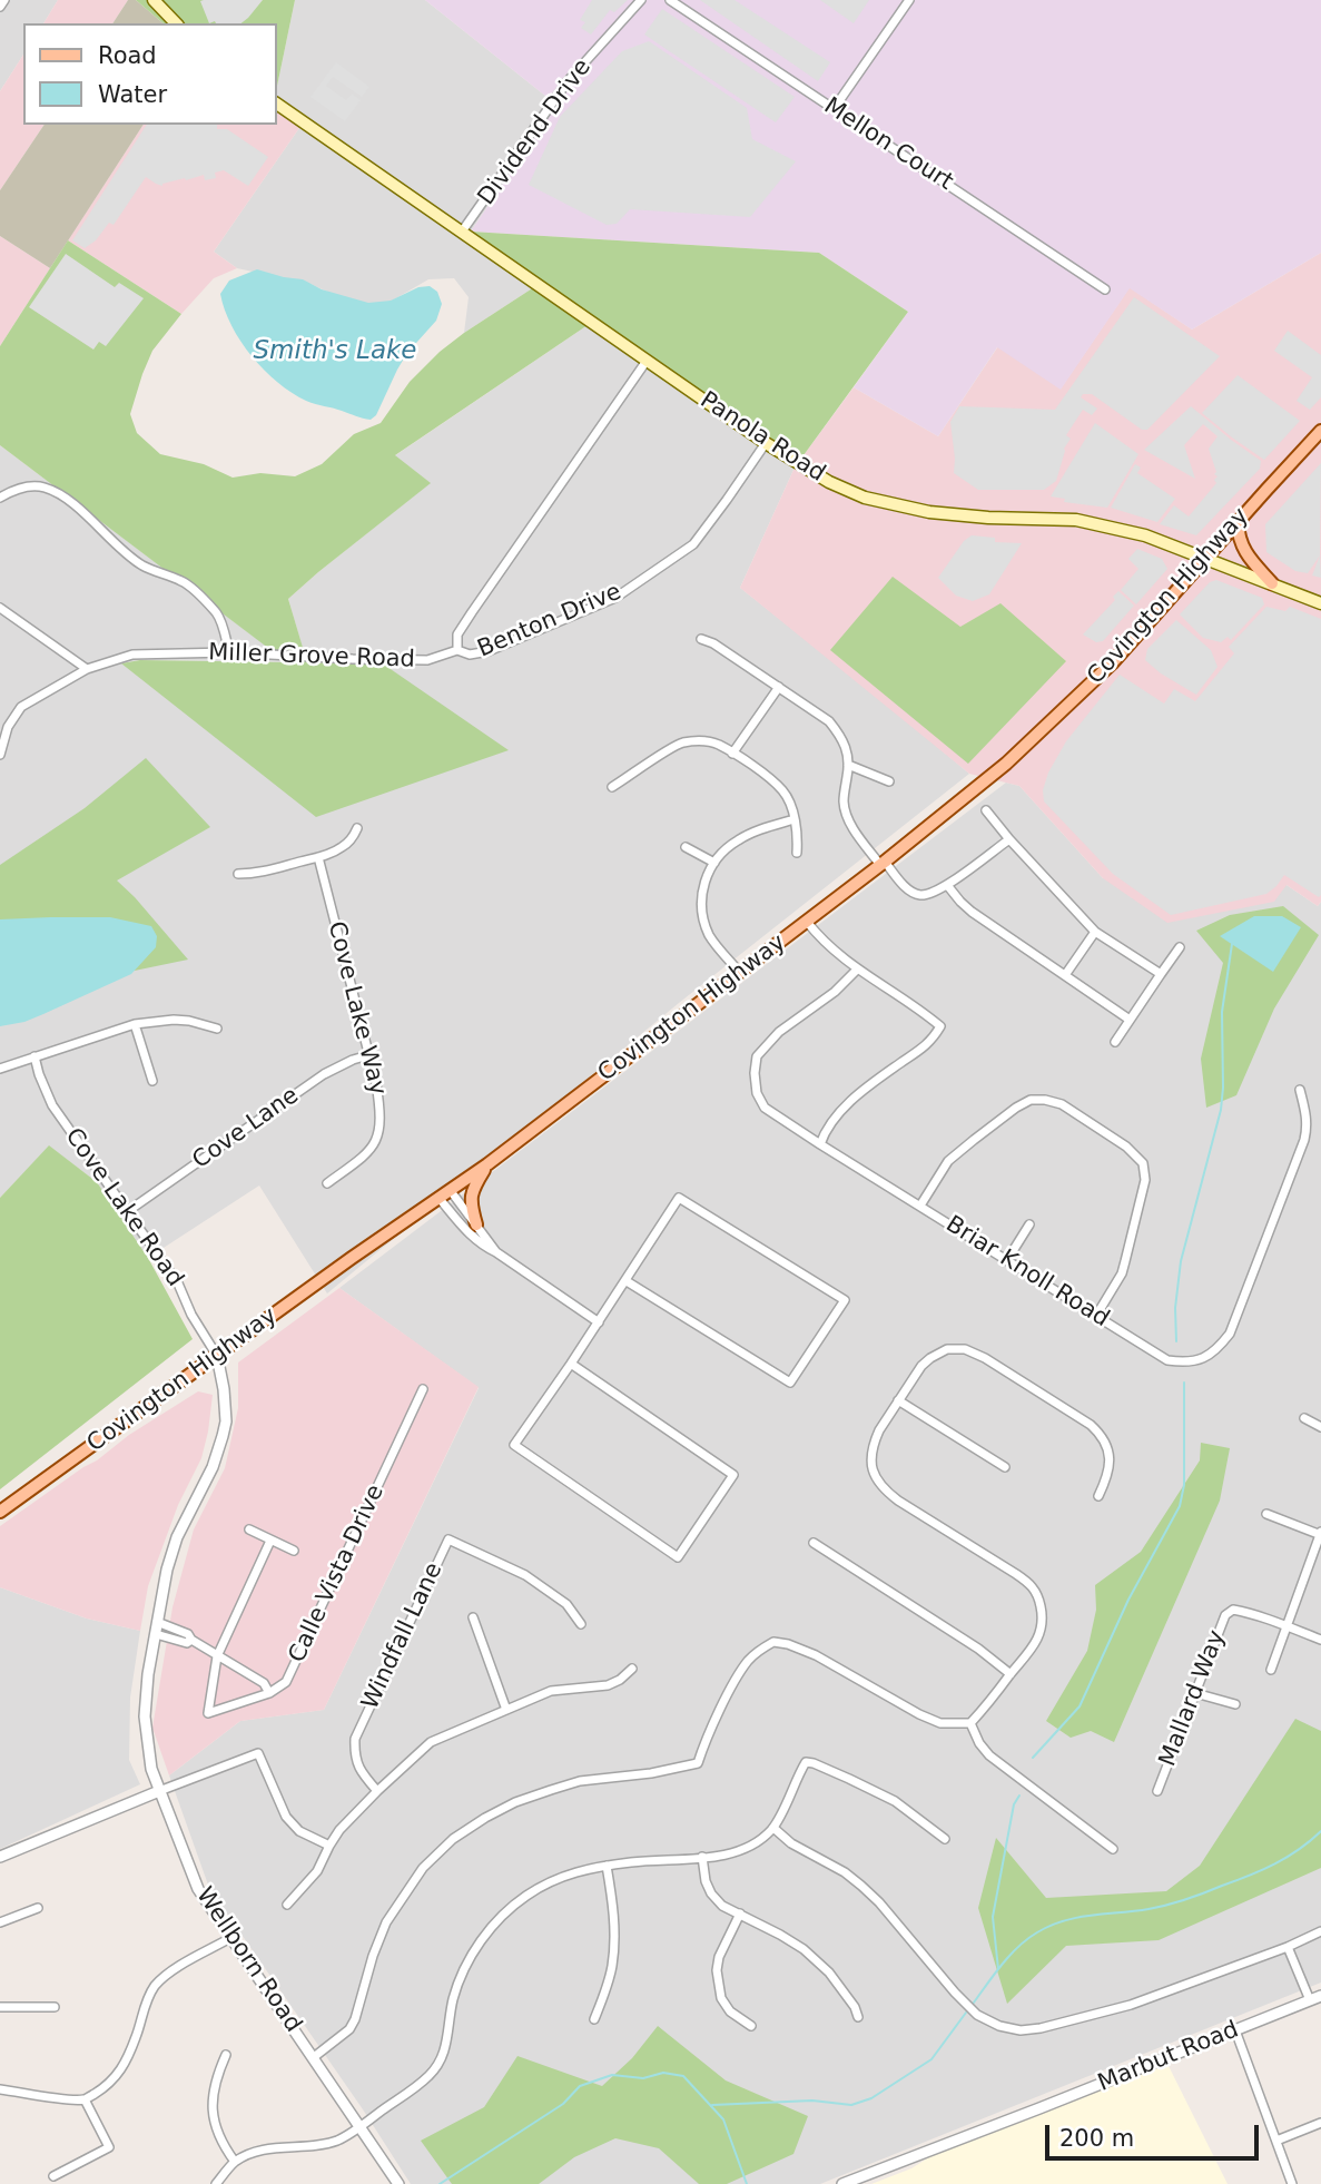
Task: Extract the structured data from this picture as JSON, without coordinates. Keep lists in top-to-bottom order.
{
  "streets": {
    "main road": ["Panola Road", "Covington Highway"],
    "street": [
      "Dividend Drive",
      "Mellon Court",
      "Benton Drive",
      "Miller Grove Road",
      "Cove Lake Way",
      "Cove Lane",
      "Cove Lake Road",
      "Briar Knoll Road",
      "Calle Vista Drive",
      "Windfall Lane",
      "Mallard Way",
      "Wellborn Road",
      "Marbut Road"
    ]
  },
  "crossings": [
    ["Dividend Drive", "Panola Road"],
    ["Panola Road", "Covington Highway"],
    ["Panola Road", "Benton Drive"],
    ["Covington Highway", "Cove Lake Road"],
    ["Covington Highway", "Wellborn Road"],
    ["Benton Drive", "Miller Grove Road"],
    ["Cove Lake Way", "Cove Lane"],
    ["Cove Lane", "Cove Lake Road"],
    ["Cove Lake Road", "Wellborn Road"]
  ],
  "water": ["Smith's Lake"],
  "legend": ["Road", "Water"],
  "scale_bar": "200 m"
}
